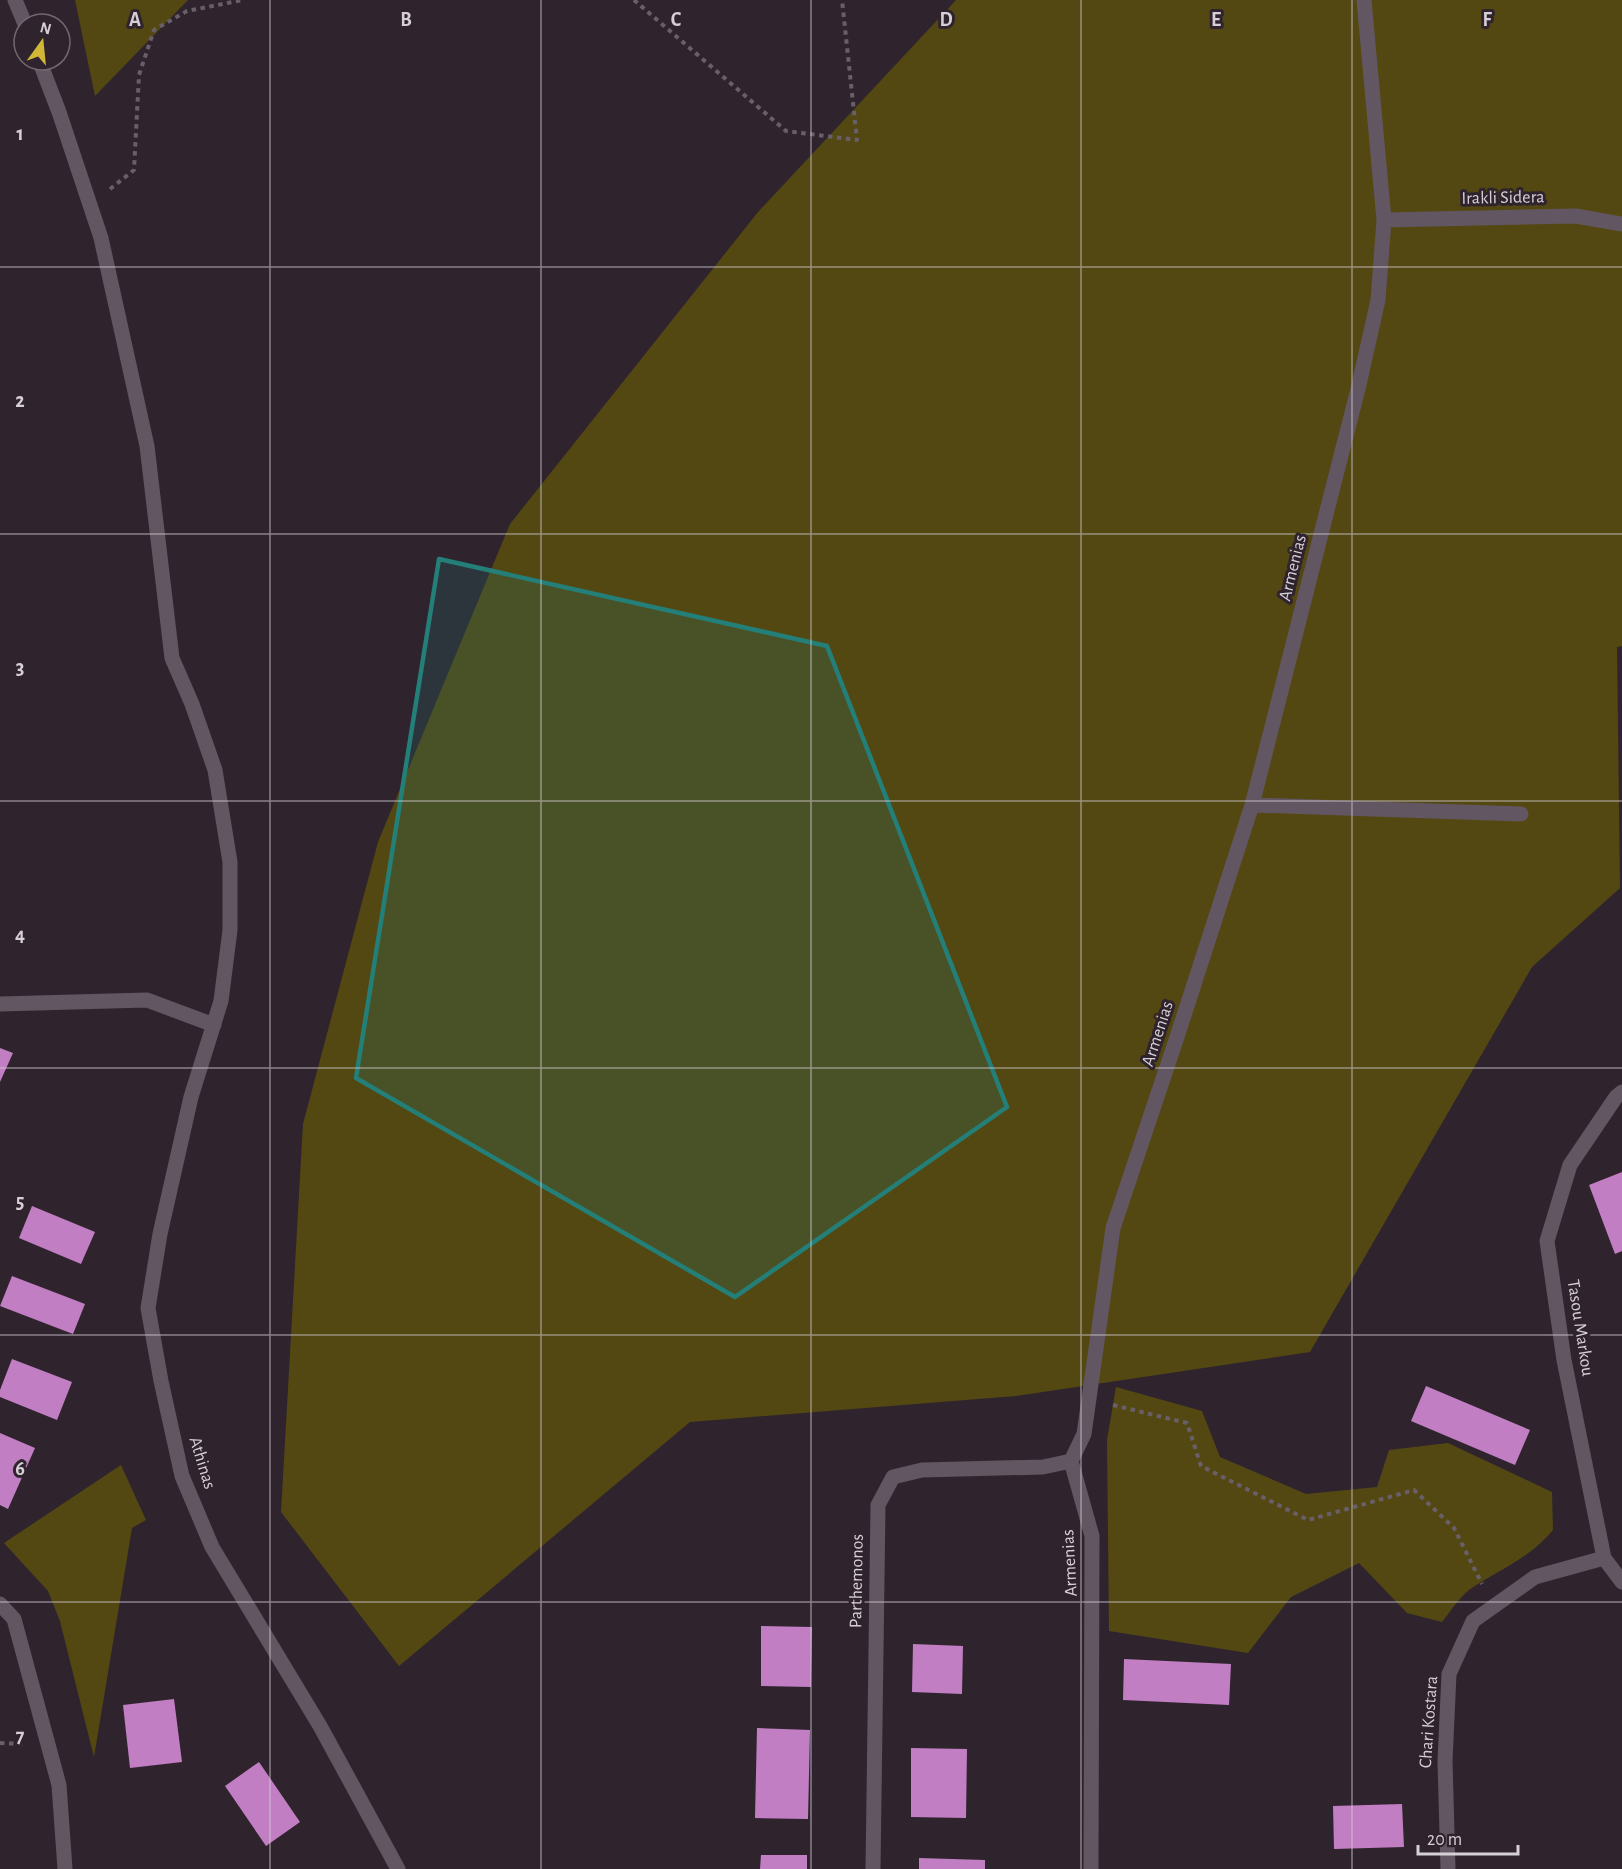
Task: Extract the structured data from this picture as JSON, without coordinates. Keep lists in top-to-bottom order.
{
  "streets": {
    "street": [
      "Irakli Sidera",
      "Armenias",
      "Tasou Markou",
      "Athinas",
      "Parthemonos",
      "Chari Kostara"
    ]
  },
  "crossings": [
    ["Irakli Sidera", "Armenias"],
    ["Armenias", "Parthemonos"],
    ["Tasou Markou", "Chari Kostara"]
  ],
  "scale_bar": "20 m",
  "north": "top",
  "grid": {
    "columns": [
      "A",
      "B",
      "C",
      "D",
      "E",
      "F"
    ],
    "rows": [
      "1",
      "2",
      "3",
      "4",
      "5",
      "6",
      "7"
    ]
  }
}
